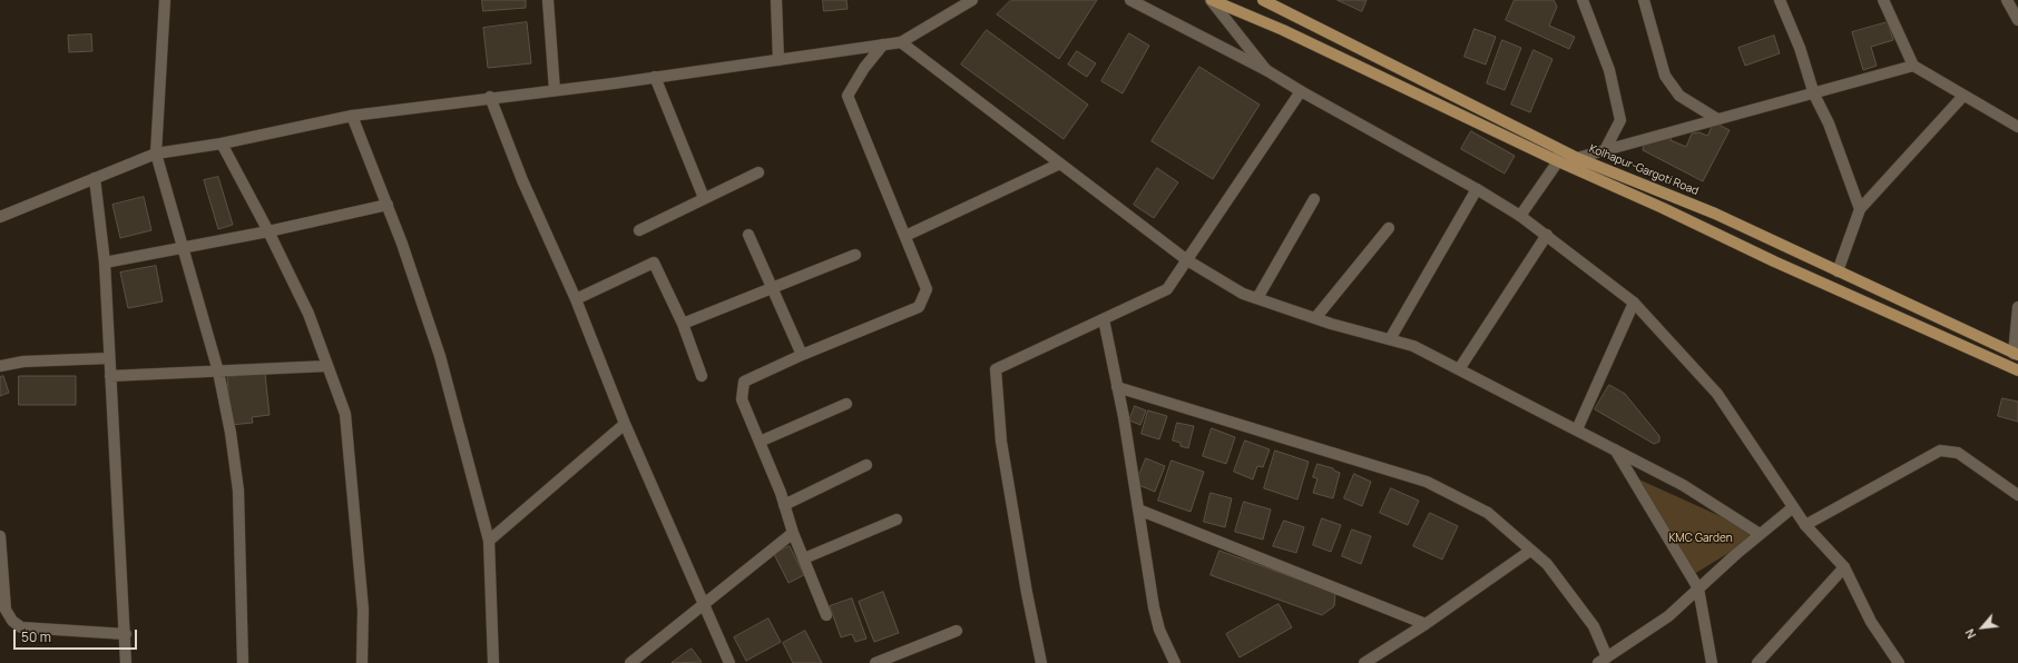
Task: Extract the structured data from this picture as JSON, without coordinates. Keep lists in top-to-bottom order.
{
  "streets": {
    "main road": ["Kolhapur-Gargoti Road"]
  },
  "parks": ["KMC Garden"],
  "scale_bar": "50 m",
  "north": "bottom left"
}
